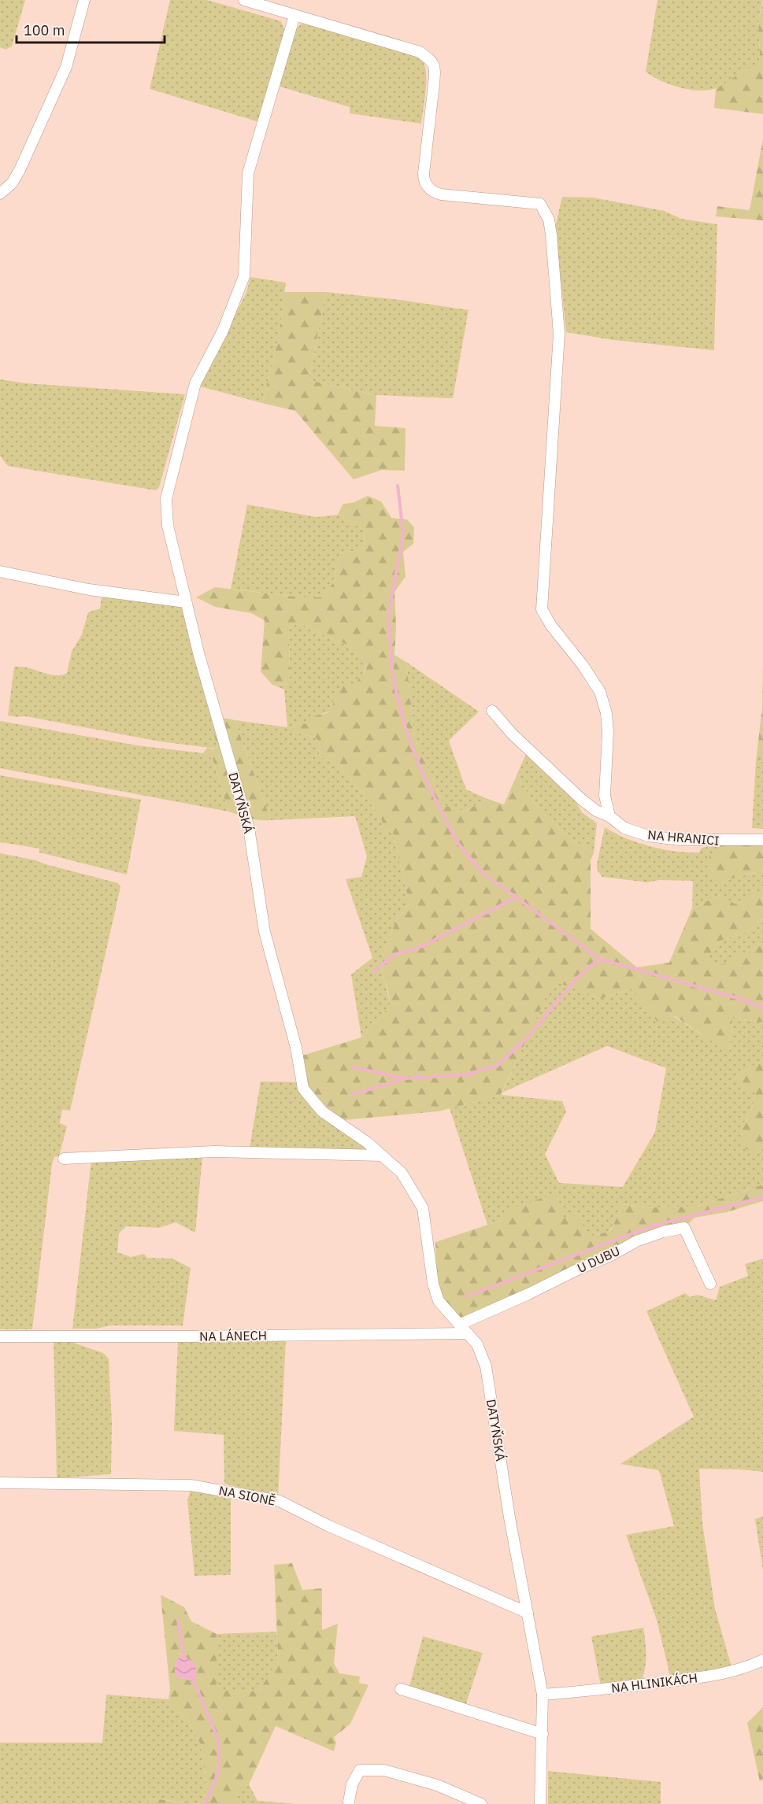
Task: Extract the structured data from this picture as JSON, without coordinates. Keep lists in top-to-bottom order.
{
  "streets": {
    "street": [
      "DATYŇSKÁ",
      "NA HRANICI",
      "U DUBU",
      "NA LÁNECH",
      "NA SIONĚ",
      "NA HLINIKÁCH"
    ]
  },
  "crossings": [
    ["DATYŇSKÁ", "U DUBU"],
    ["DATYŇSKÁ", "NA LÁNECH"],
    ["DATYŇSKÁ", "NA SIONĚ"],
    ["DATYŇSKÁ", "NA HLINIKÁCH"]
  ],
  "scale_bar": "100 m"
}
